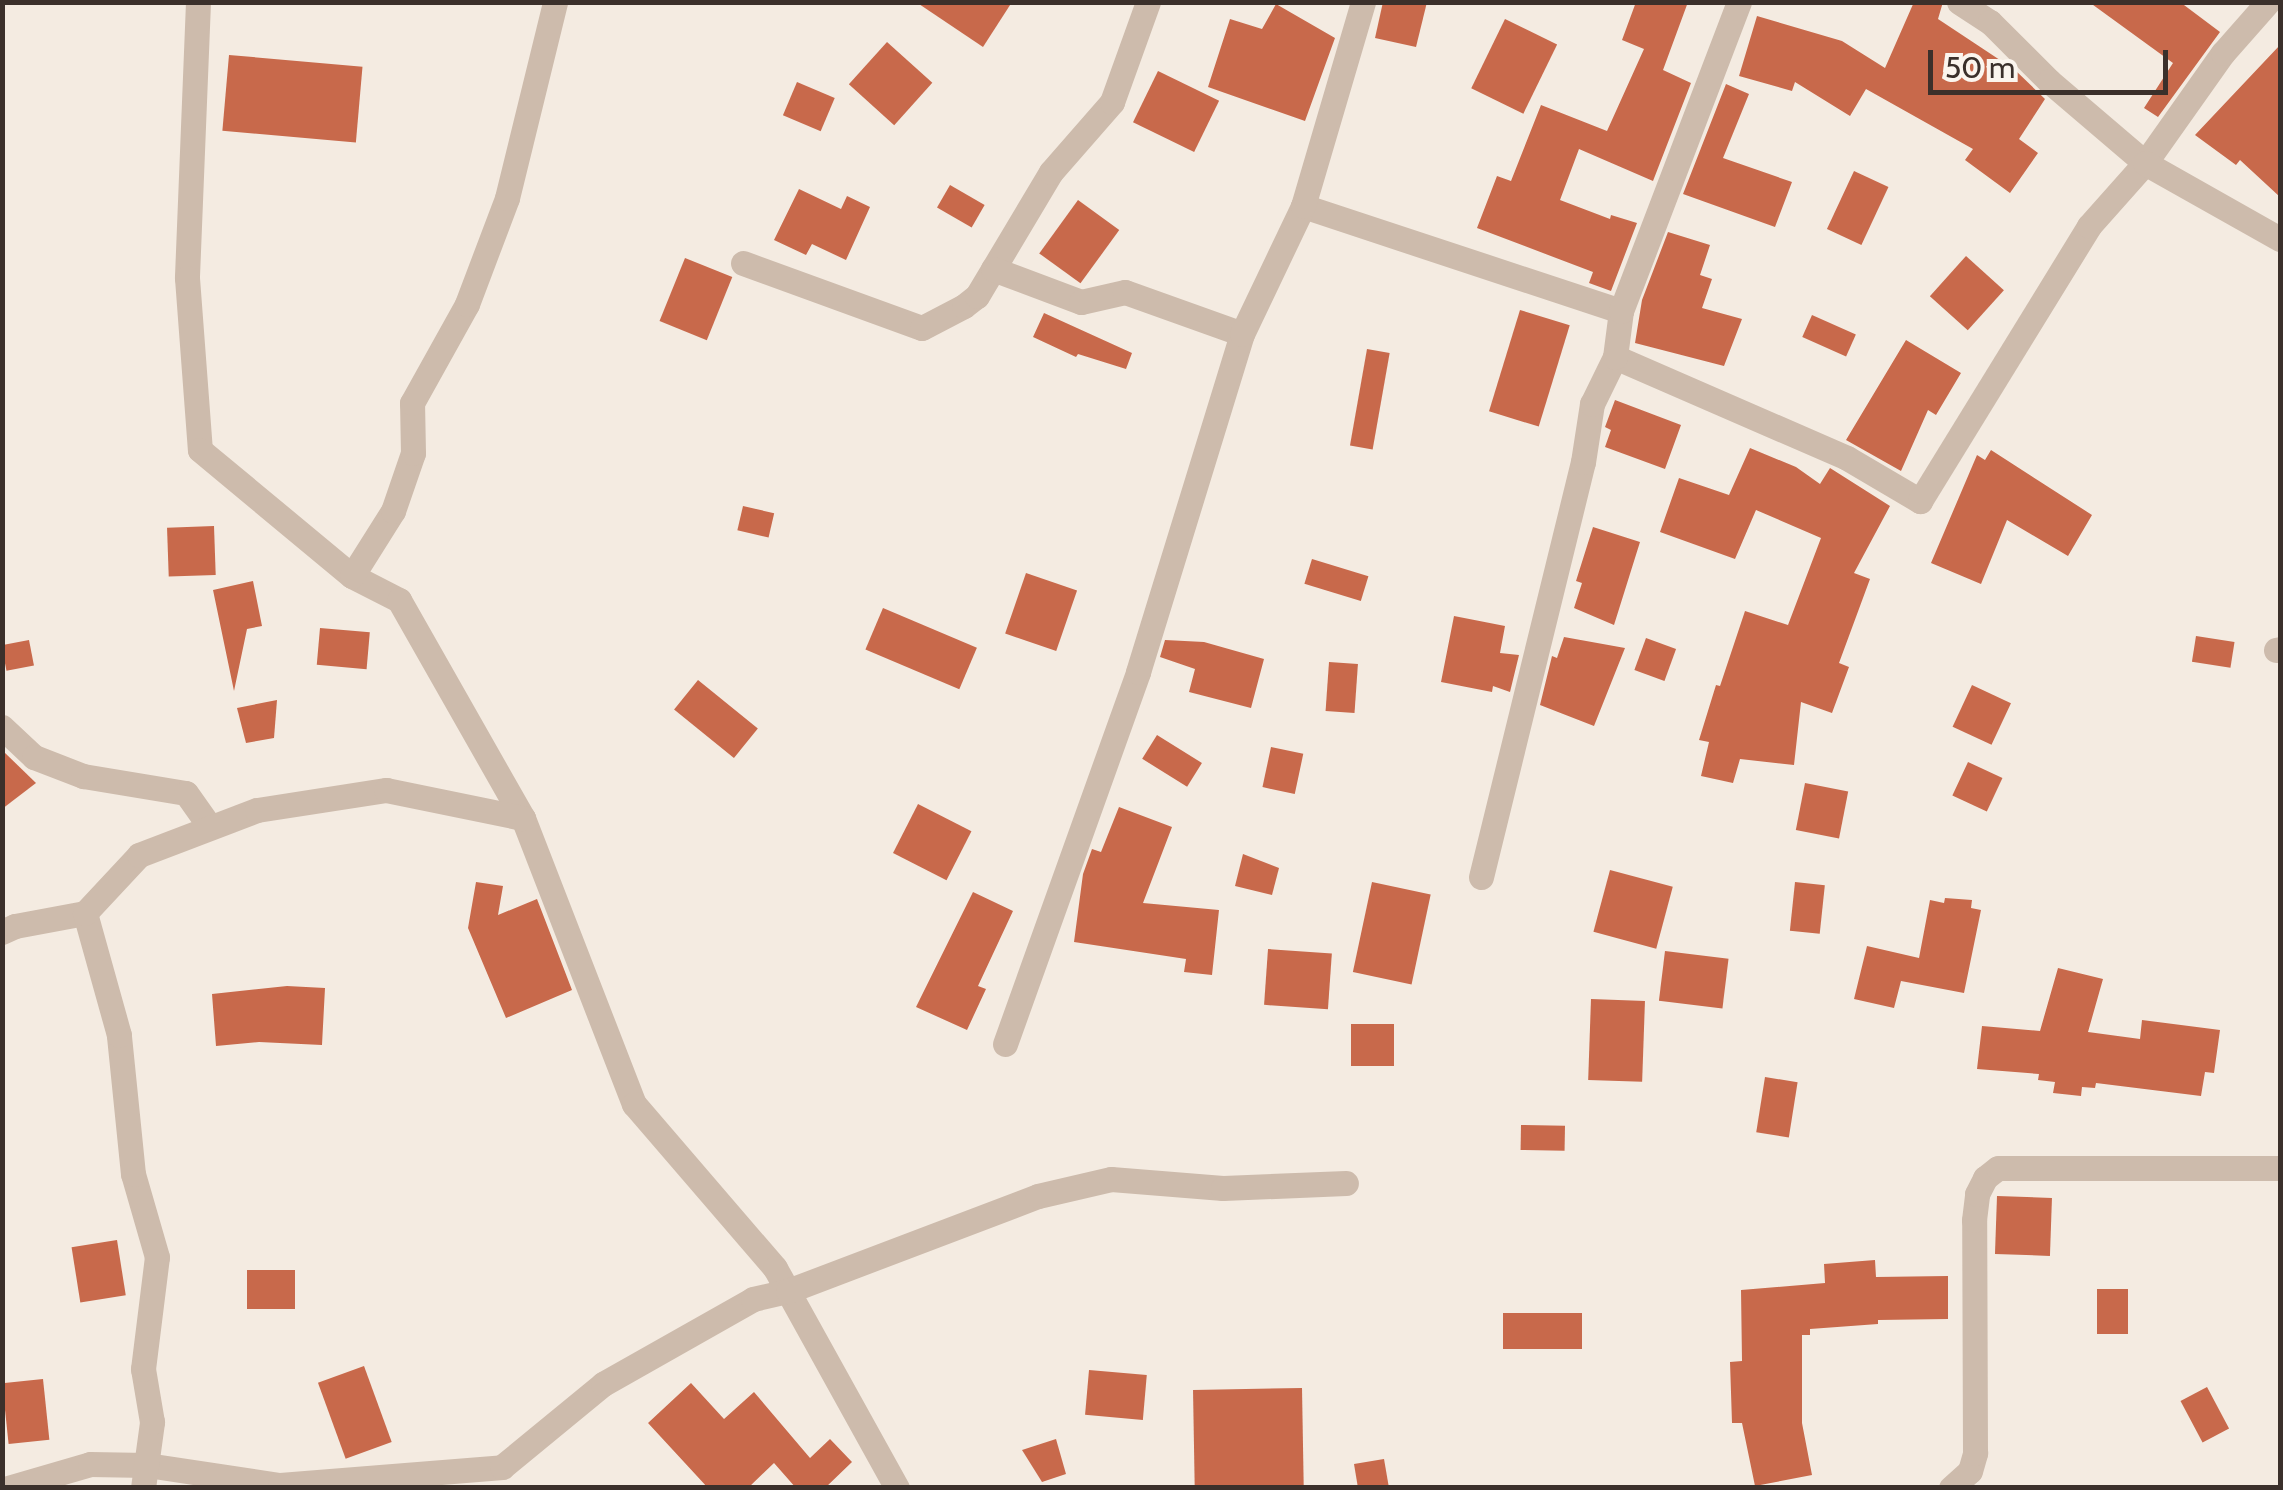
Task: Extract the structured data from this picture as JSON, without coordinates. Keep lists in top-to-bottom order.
{
  "scale_bar": "50 m"
}
